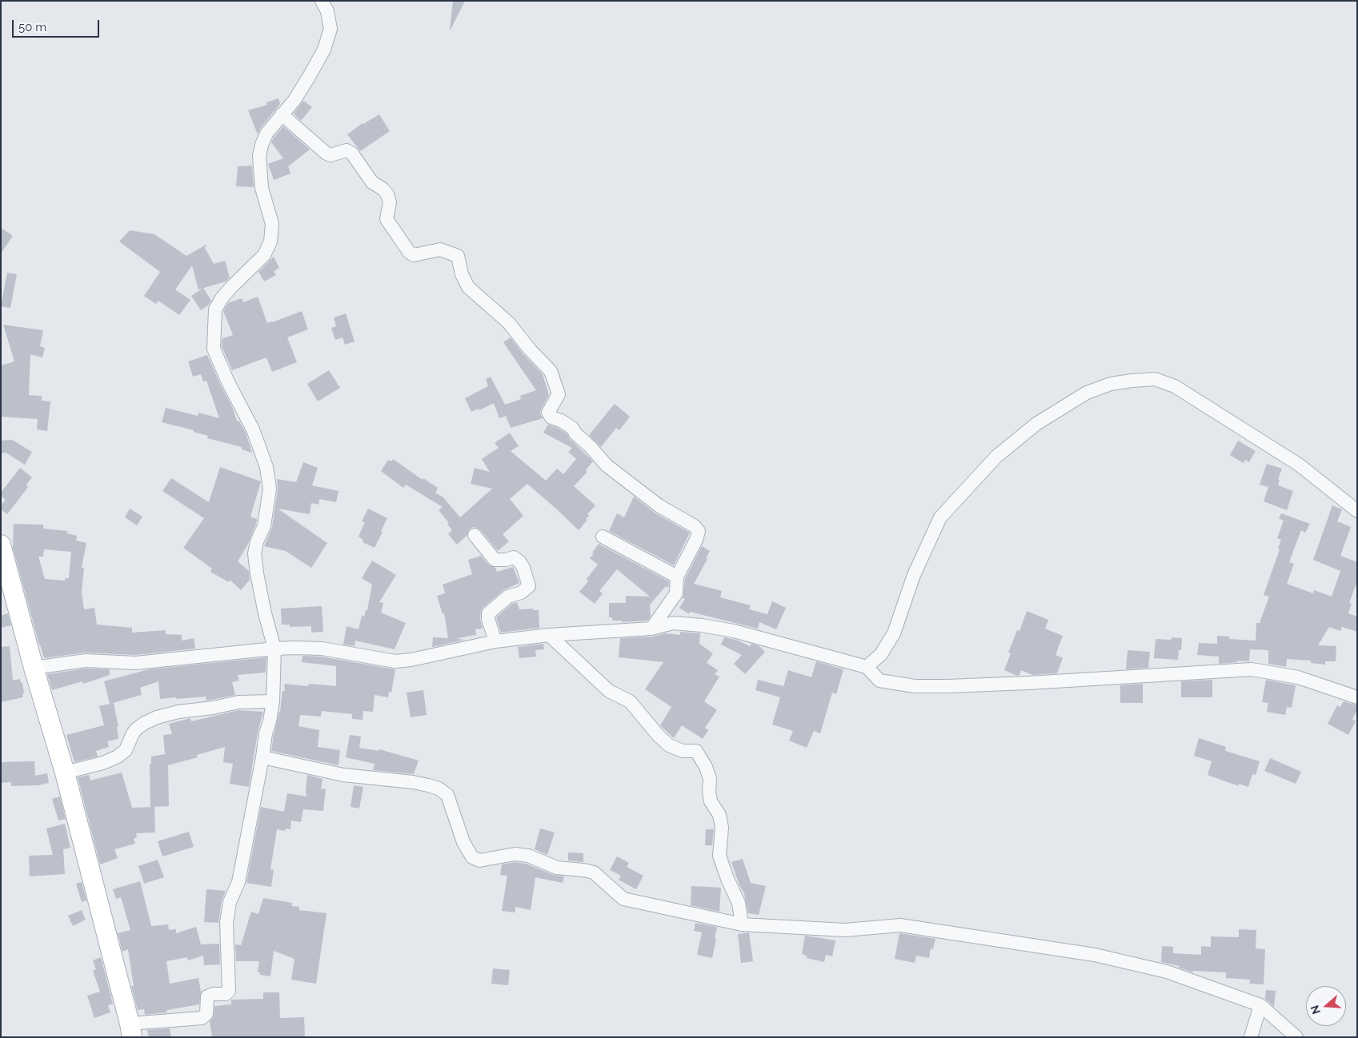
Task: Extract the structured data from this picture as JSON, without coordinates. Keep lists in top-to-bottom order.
{
  "scale_bar": "50 m",
  "north": "left"
}
